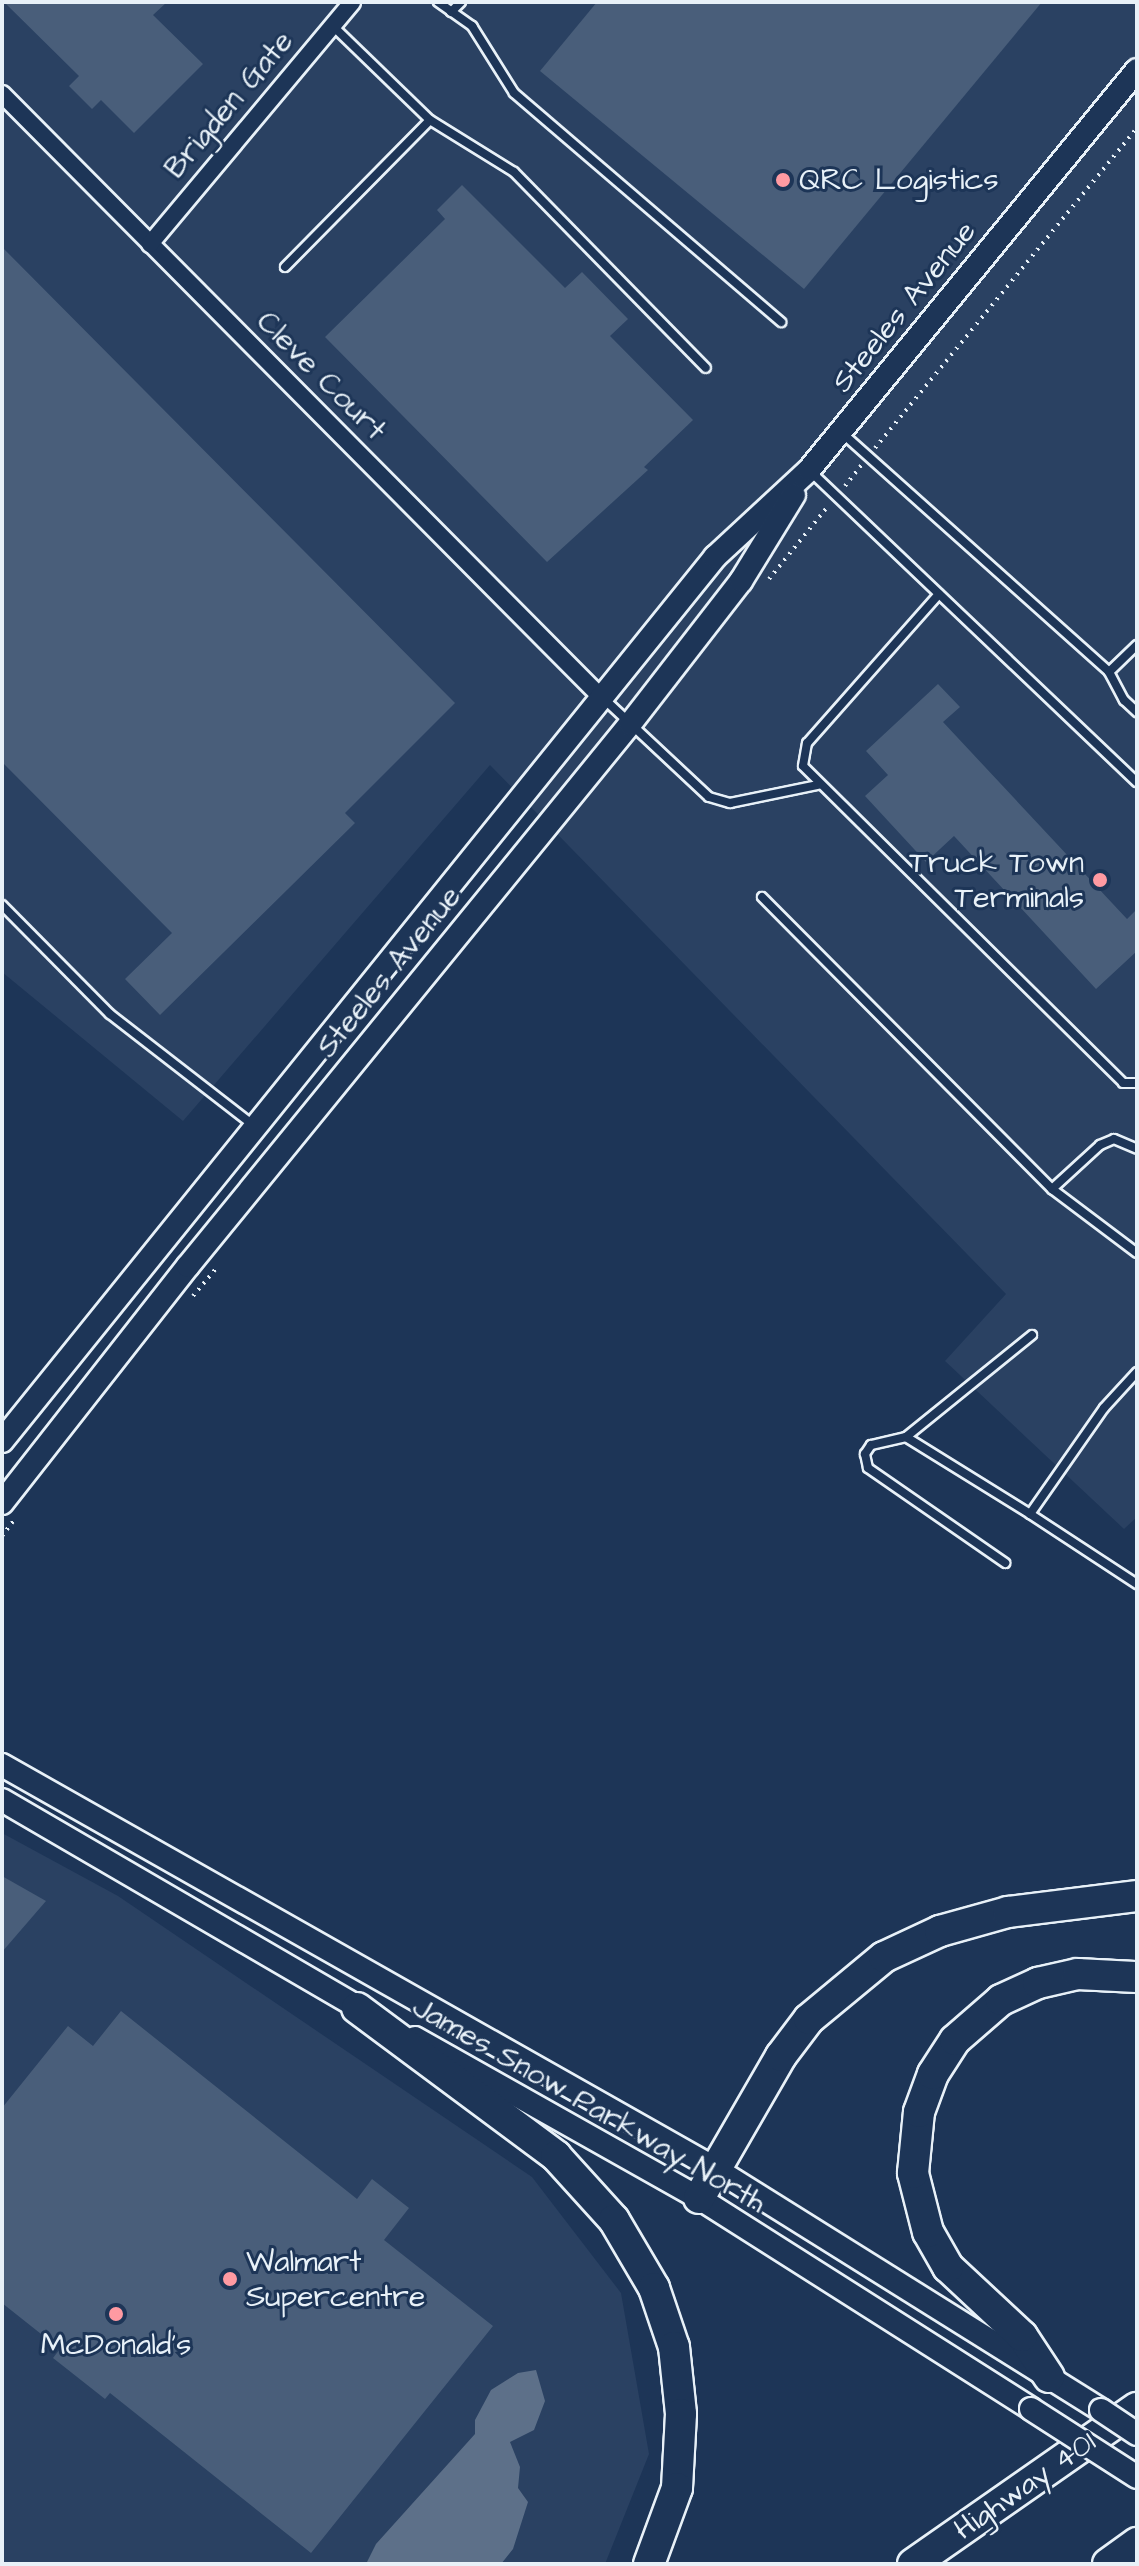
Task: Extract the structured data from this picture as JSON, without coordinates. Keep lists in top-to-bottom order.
{
  "streets": {
    "highway": ["Highway 401"],
    "main road": ["Steeles Avenue", "James Snow Parkway North"],
    "street": ["Brigden Gate", "Cleve Court"]
  },
  "crossings": [
    ["Brigden Gate", "Cleve Court"],
    ["Steeles Avenue", "Cleve Court"]
  ],
  "places": [
    "QRC Logistics",
    "Truck Town Terminals",
    "Walmart Supercentre",
    "McDonald's"
  ]
}
